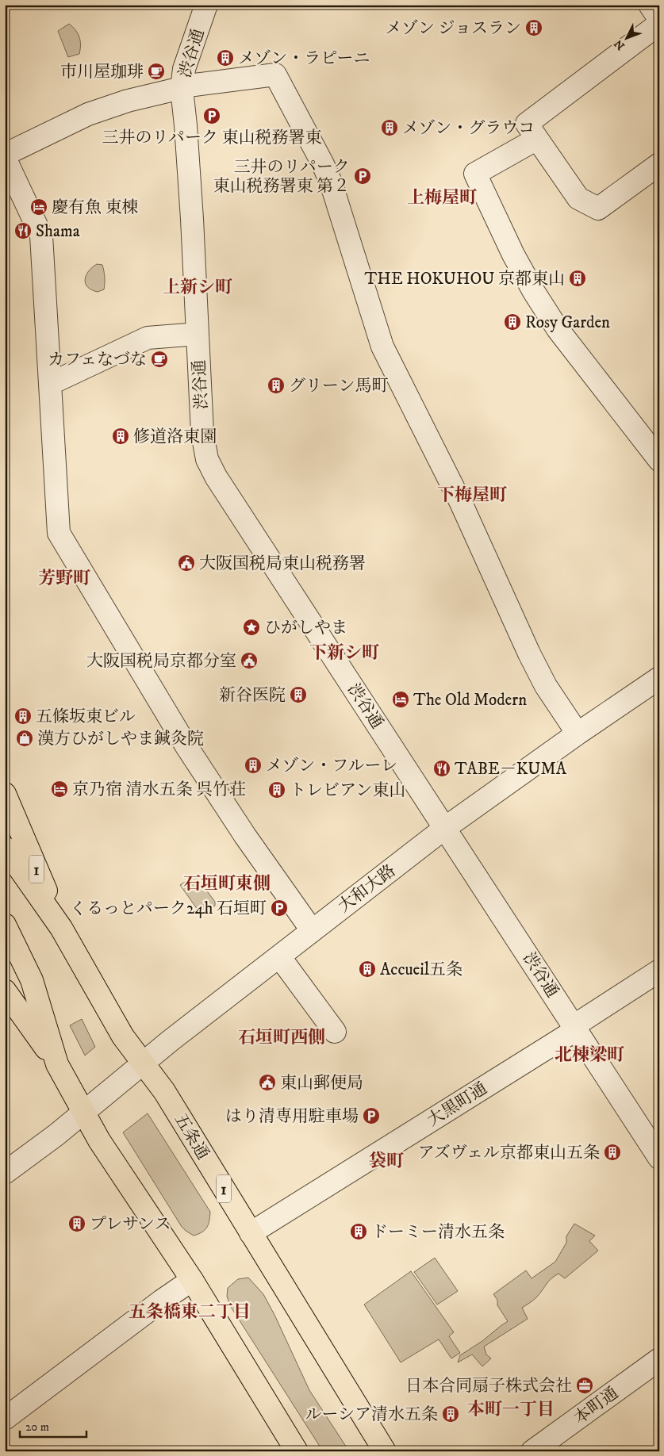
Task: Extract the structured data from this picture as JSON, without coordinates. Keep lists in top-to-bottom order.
{
  "streets": {
    "highway": ["1", "五条通"],
    "street": [
      "渋谷通",
      "大和大路",
      "大黒町通",
      "本町通"
    ]
  },
  "crossings": [
    ["渋谷通", "大和大路"],
    ["渋谷通", "大黒町通"],
    ["1", "五条通"],
    ["大和大路", "五条通"],
    ["大黒町通", "五条通"]
  ],
  "districts": [
    "上梅屋町",
    "上新シ町",
    "下梅屋町",
    "芳野町",
    "下新シ町",
    "石垣町東側",
    "石垣町西側",
    "北棟梁町",
    "袋町",
    "五条橋東二丁目",
    "本町一丁目"
  ],
  "places": {
    "building": [
      "メゾン ジョスラン",
      "メゾン・ラピーニ",
      "メゾン・グラウコ",
      "THE HOKUHOU 京都東山",
      "Rosy Garden",
      "グリーン馬町",
      "修道洛東園",
      "新谷医院",
      "五條坂東ビル",
      "メゾン・フルーレ",
      "トレビアン東山",
      "Accueil五条",
      "アズヴェル京都東山五条",
      "プレサンス",
      "ドーミー清水五条",
      "ルーシア清水五条"
    ],
    "cafe": ["市川屋珈琲", "カフェなづな"],
    "parking": [
      "三井のリパーク 東山税務署東",
      "三井のリパーク 東山税務署東 第２",
      "くるっとパーク24h 石垣町",
      "はり清専用駐車場"
    ],
    "hotel": ["慶有魚 東棟", "The Old Modern", "京乃宿 清水五条 呉竹荘"],
    "restaurant": ["Shama", "TABE－KUMA"],
    "public building": ["大阪国税局東山税務署", "大阪国税局京都分室", "東山郵便局"],
    "place": ["ひがしやま"],
    "shop": ["漢方ひがしやま鍼灸院"],
    "office": ["日本合同扇子株式会社"]
  },
  "scale_bar": "20 m",
  "north": "bottom left"
}
